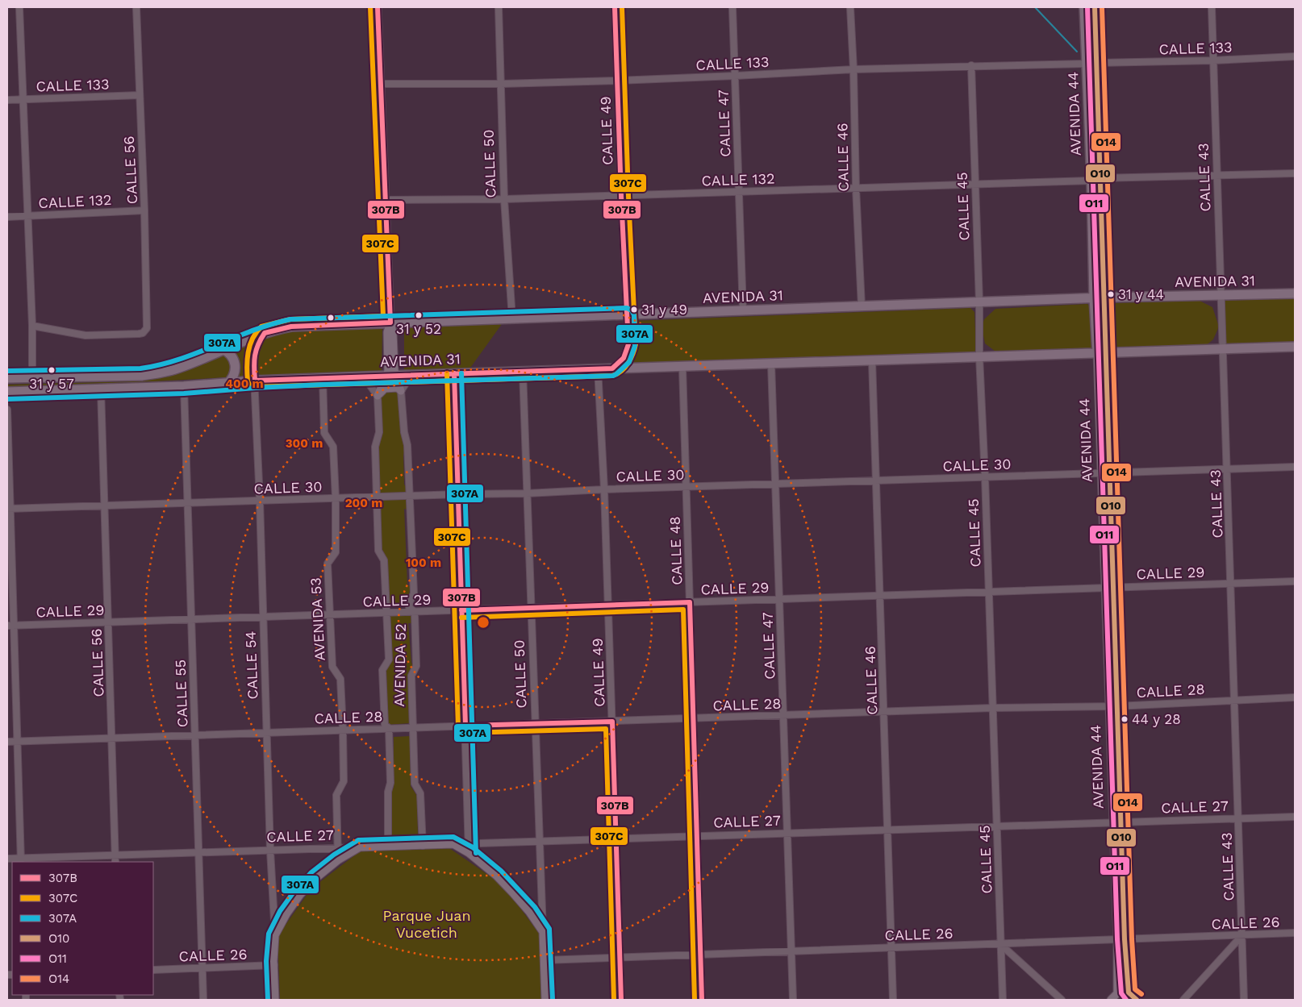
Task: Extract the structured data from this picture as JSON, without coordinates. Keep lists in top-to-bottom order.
{
  "streets": {
    "highway": ["AVENIDA 44", "AVENIDA 31"],
    "main road": [
      "CALLE 50",
      "CALLE 54",
      "AVENIDA 52",
      "CALLE 27"
    ],
    "street": [
      "CALLE 133",
      "CALLE 47",
      "CALLE 49",
      "CALLE 46",
      "CALLE 56",
      "CALLE 43",
      "CALLE 132",
      "CALLE 45",
      "CALLE 30",
      "CALLE 48",
      "CALLE 29",
      "AVENIDA 53",
      "CALLE 28",
      "CALLE 55",
      "CALLE 26"
    ]
  },
  "crossings": [
    ["CALLE 133", "AVENIDA 44"],
    ["CALLE 133", "CALLE 47"],
    ["CALLE 133", "CALLE 49"],
    ["CALLE 133", "CALLE 46"],
    ["CALLE 133", "CALLE 50"],
    ["CALLE 133", "CALLE 56"],
    ["CALLE 133", "CALLE 43"],
    ["CALLE 133", "CALLE 45"],
    ["CALLE 133", "AVENIDA 52"],
    ["AVENIDA 44", "CALLE 132"],
    ["AVENIDA 44", "AVENIDA 31"],
    ["AVENIDA 44", "CALLE 30"],
    ["AVENIDA 44", "CALLE 29"],
    ["AVENIDA 44", "CALLE 28"],
    ["AVENIDA 44", "CALLE 27"],
    ["AVENIDA 44", "CALLE 26"],
    ["CALLE 47", "CALLE 132"],
    ["CALLE 47", "AVENIDA 31"],
    ["CALLE 47", "CALLE 30"],
    ["CALLE 47", "CALLE 29"],
    ["CALLE 47", "CALLE 28"],
    ["CALLE 47", "CALLE 27"],
    ["CALLE 47", "CALLE 26"],
    ["CALLE 49", "CALLE 132"],
    ["CALLE 49", "AVENIDA 31"],
    ["CALLE 49", "CALLE 30"],
    ["CALLE 49", "CALLE 29"],
    ["CALLE 49", "CALLE 28"],
    ["CALLE 49", "CALLE 27"],
    ["CALLE 49", "CALLE 26"],
    ["CALLE 46", "CALLE 132"],
    ["CALLE 46", "AVENIDA 31"],
    ["CALLE 46", "CALLE 30"],
    ["CALLE 46", "CALLE 29"],
    ["CALLE 46", "CALLE 28"],
    ["CALLE 46", "CALLE 27"],
    ["CALLE 46", "CALLE 26"],
    ["CALLE 50", "CALLE 132"],
    ["CALLE 50", "AVENIDA 31"],
    ["CALLE 50", "CALLE 30"],
    ["CALLE 50", "CALLE 29"],
    ["CALLE 50", "CALLE 28"],
    ["CALLE 50", "CALLE 27"],
    ["CALLE 50", "CALLE 26"],
    ["CALLE 56", "CALLE 132"],
    ["CALLE 56", "AVENIDA 31"],
    ["CALLE 56", "CALLE 30"],
    ["CALLE 56", "CALLE 29"],
    ["CALLE 56", "CALLE 28"],
    ["CALLE 56", "CALLE 27"],
    ["CALLE 43", "CALLE 132"],
    ["CALLE 43", "AVENIDA 31"],
    ["CALLE 43", "CALLE 30"],
    ["CALLE 43", "CALLE 29"],
    ["CALLE 43", "CALLE 28"],
    ["CALLE 43", "CALLE 27"],
    ["CALLE 43", "CALLE 26"],
    ["CALLE 132", "CALLE 45"],
    ["CALLE 132", "AVENIDA 52"],
    ["CALLE 45", "AVENIDA 31"],
    ["CALLE 45", "CALLE 30"],
    ["CALLE 45", "CALLE 29"],
    ["CALLE 45", "CALLE 28"],
    ["CALLE 45", "CALLE 27"],
    ["CALLE 45", "CALLE 26"],
    ["AVENIDA 31", "CALLE 48"],
    ["AVENIDA 31", "AVENIDA 53"],
    ["AVENIDA 31", "CALLE 54"],
    ["AVENIDA 31", "AVENIDA 52"],
    ["AVENIDA 31", "CALLE 55"],
    ["CALLE 30", "CALLE 48"],
    ["CALLE 30", "AVENIDA 53"],
    ["CALLE 30", "CALLE 54"],
    ["CALLE 30", "AVENIDA 52"],
    ["CALLE 30", "CALLE 55"],
    ["CALLE 48", "CALLE 29"],
    ["CALLE 48", "CALLE 28"],
    ["CALLE 48", "CALLE 27"],
    ["CALLE 48", "CALLE 26"],
    ["CALLE 29", "AVENIDA 53"],
    ["CALLE 29", "CALLE 54"],
    ["CALLE 29", "AVENIDA 52"],
    ["CALLE 29", "CALLE 55"],
    ["AVENIDA 53", "CALLE 28"],
    ["AVENIDA 53", "CALLE 27"],
    ["CALLE 54", "CALLE 28"],
    ["CALLE 54", "CALLE 27"],
    ["CALLE 54", "CALLE 26"],
    ["AVENIDA 52", "CALLE 28"],
    ["AVENIDA 52", "CALLE 27"],
    ["CALLE 28", "CALLE 55"],
    ["CALLE 55", "CALLE 27"],
    ["CALLE 55", "CALLE 26"]
  ],
  "parks": ["Parque Juan Vucetich"],
  "places": [
    "31 y 44",
    "31 y 49",
    "31 y 52",
    "31 y 57",
    "44 y 28"
  ],
  "lines": [
    "transit line 307B",
    "transit line 307C",
    "transit line O10",
    "transit line O11",
    "transit line O14",
    "transit line 307A"
  ],
  "legend": [
    "307B",
    "307C",
    "307A",
    "O10",
    "O11",
    "O14"
  ],
  "rings": [
    "400 m",
    "300 m",
    "200 m",
    "100 m"
  ]
}
